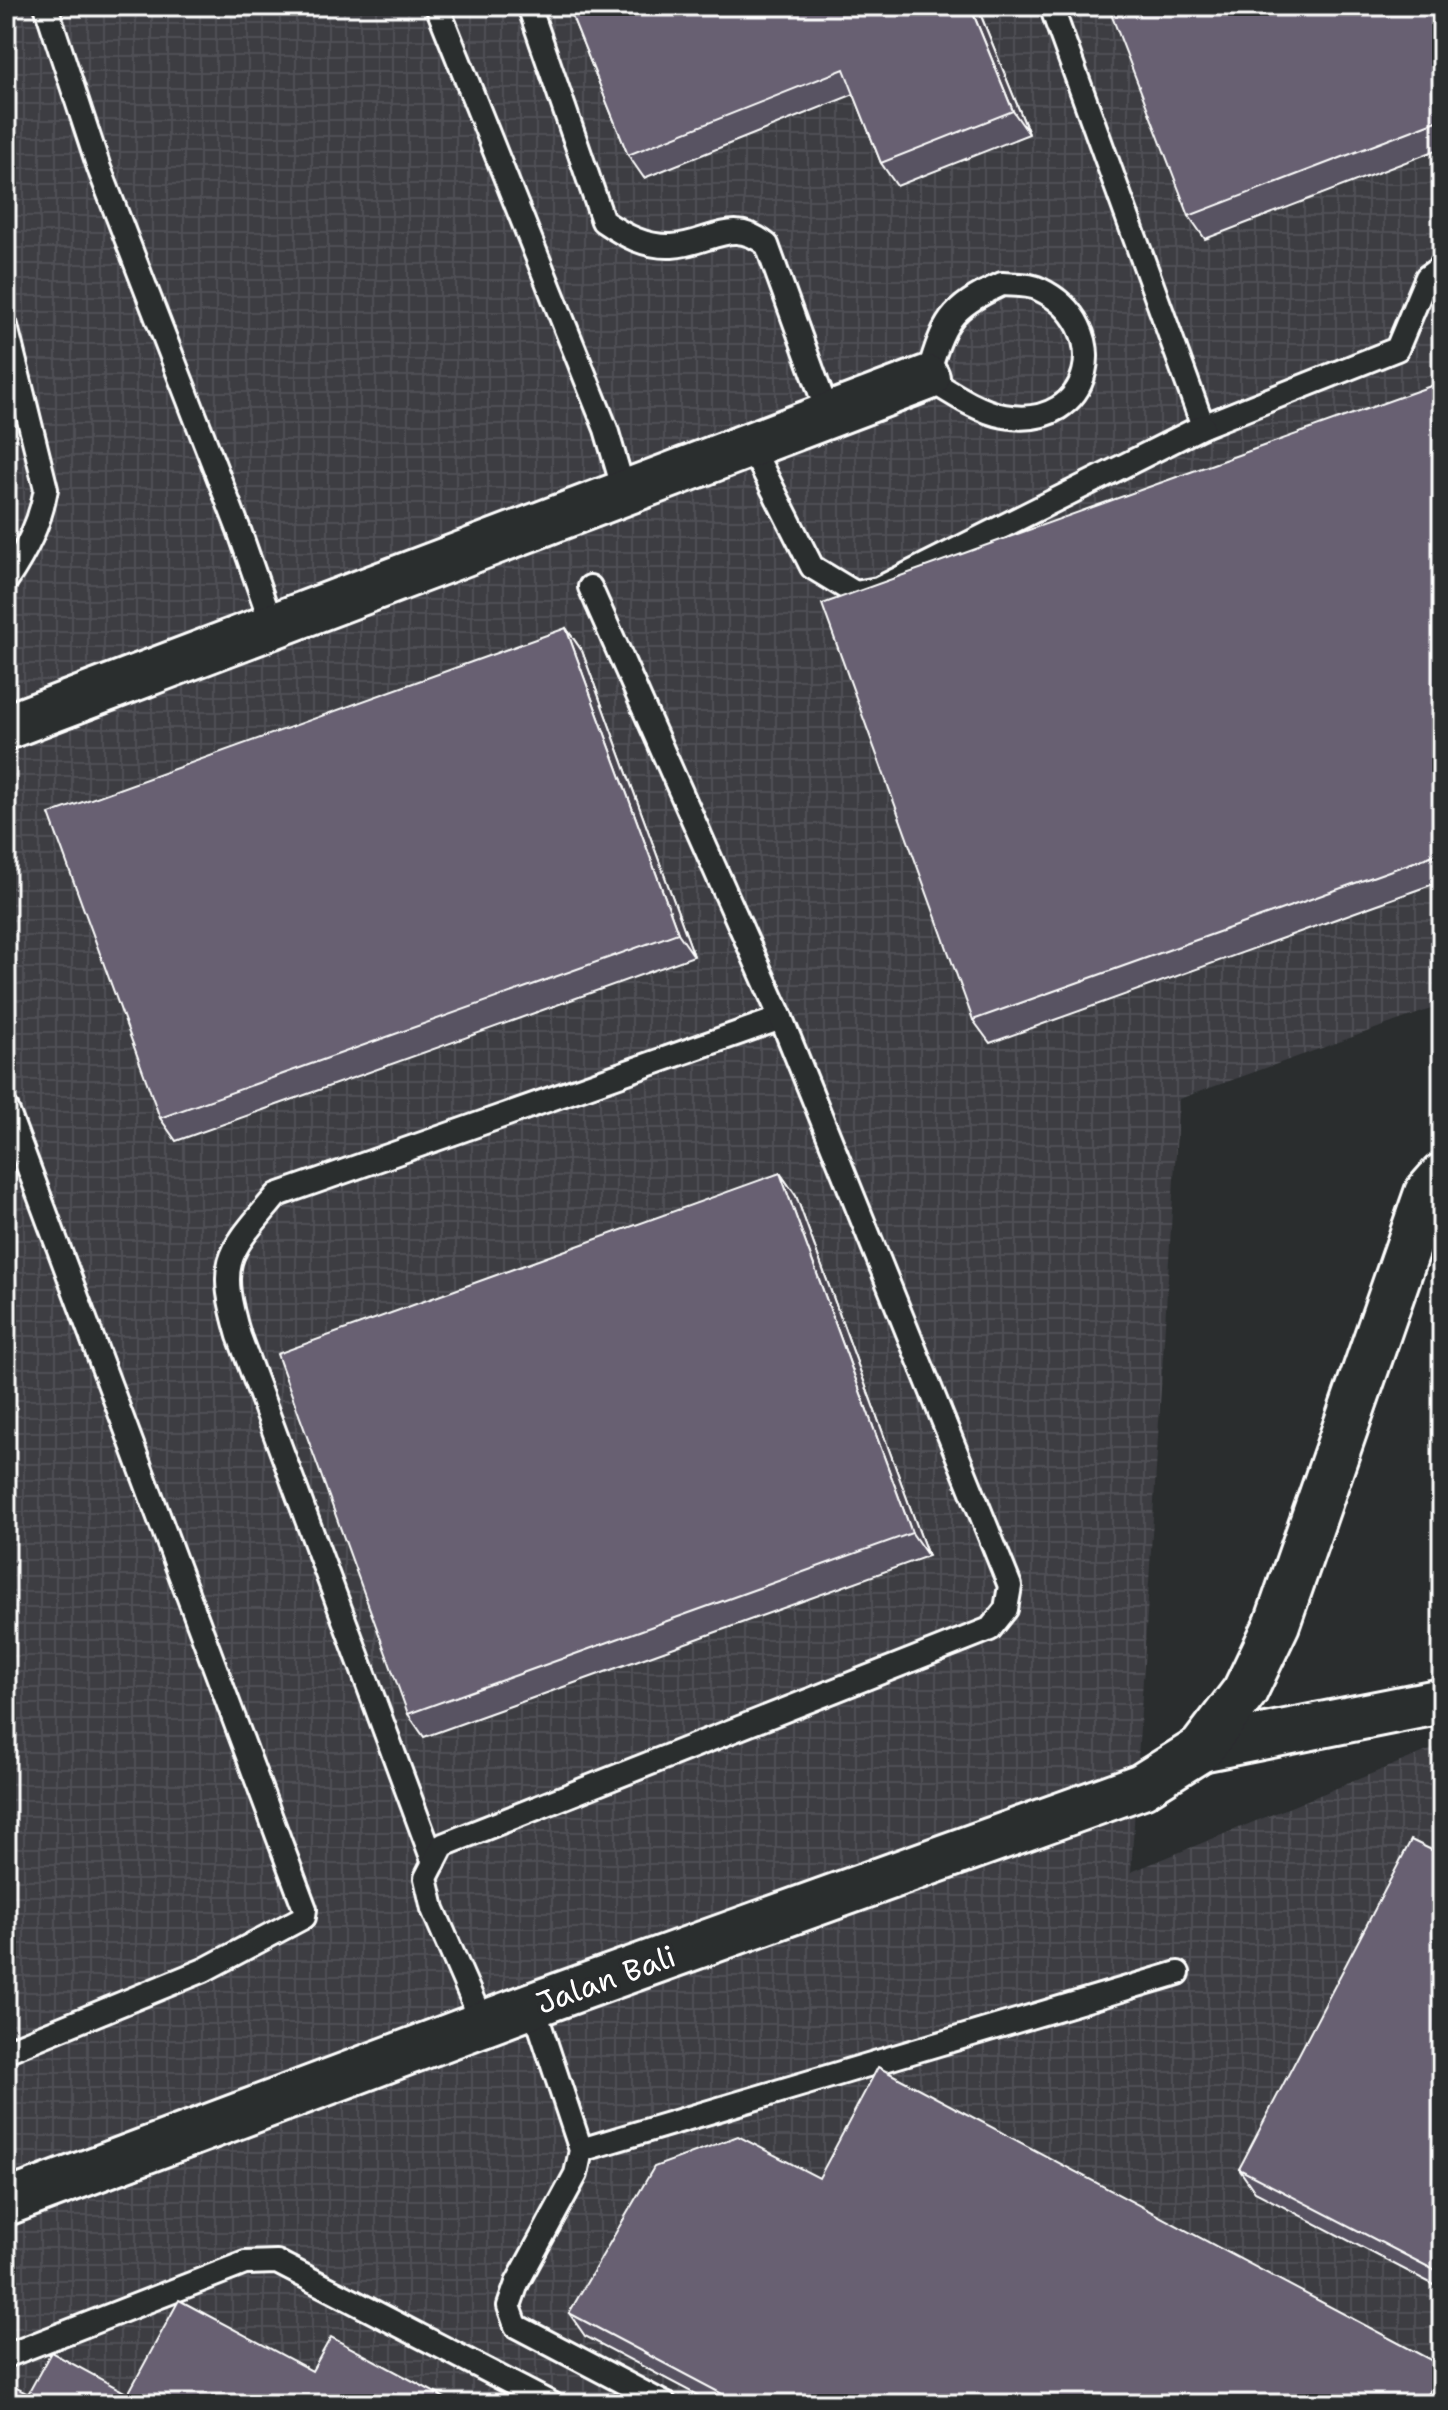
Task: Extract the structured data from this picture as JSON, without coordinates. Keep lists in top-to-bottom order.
{
  "streets": {
    "street": ["Jalan Bali"]
  }
}
